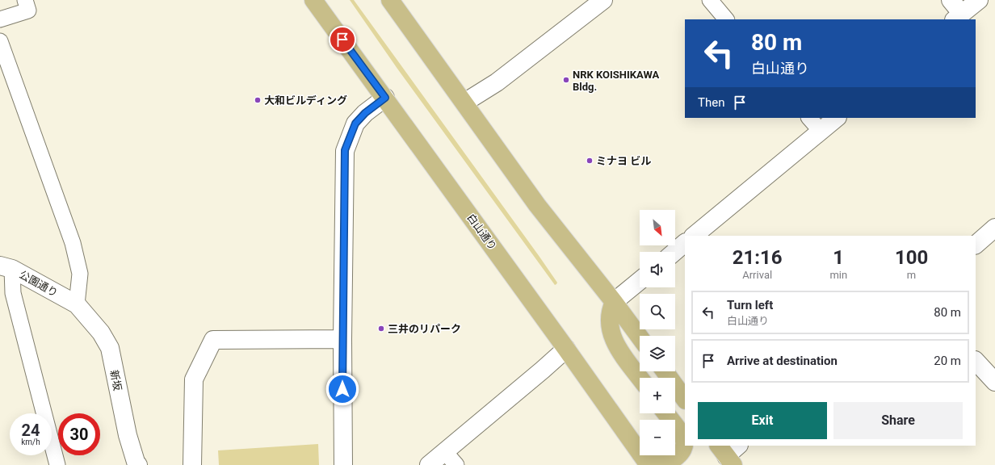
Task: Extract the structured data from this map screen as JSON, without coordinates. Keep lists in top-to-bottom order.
{
  "streets": {
    "main road": ["白山通り"],
    "street": ["公園通り", "新坂"]
  },
  "crossings": [
    ["公園通り", "新坂"]
  ],
  "places": [
    "NRK KOISHIKAWA Bldg.",
    "大和ビルディング",
    "ミナヨ ビル",
    "三井のリパーク"
  ],
  "north": "bottom right",
  "page": {
    "turn": ["80 m", "白山通り"],
    "then": "Then",
    "map_buttons": ["+", "−"],
    "eta": [
      "21:16",
      "Arrival",
      "1",
      "min",
      "100",
      "m"
    ],
    "list": [
      {
        "name": "Turn left",
        "note": "白山通り",
        "value": "80 m"
      },
      {
        "name": "Arrive at destination",
        "value": "20 m"
      }
    ],
    "buttons": ["Exit", "Share"],
    "speed": "24 km/h",
    "limit": "30"
  }
}
